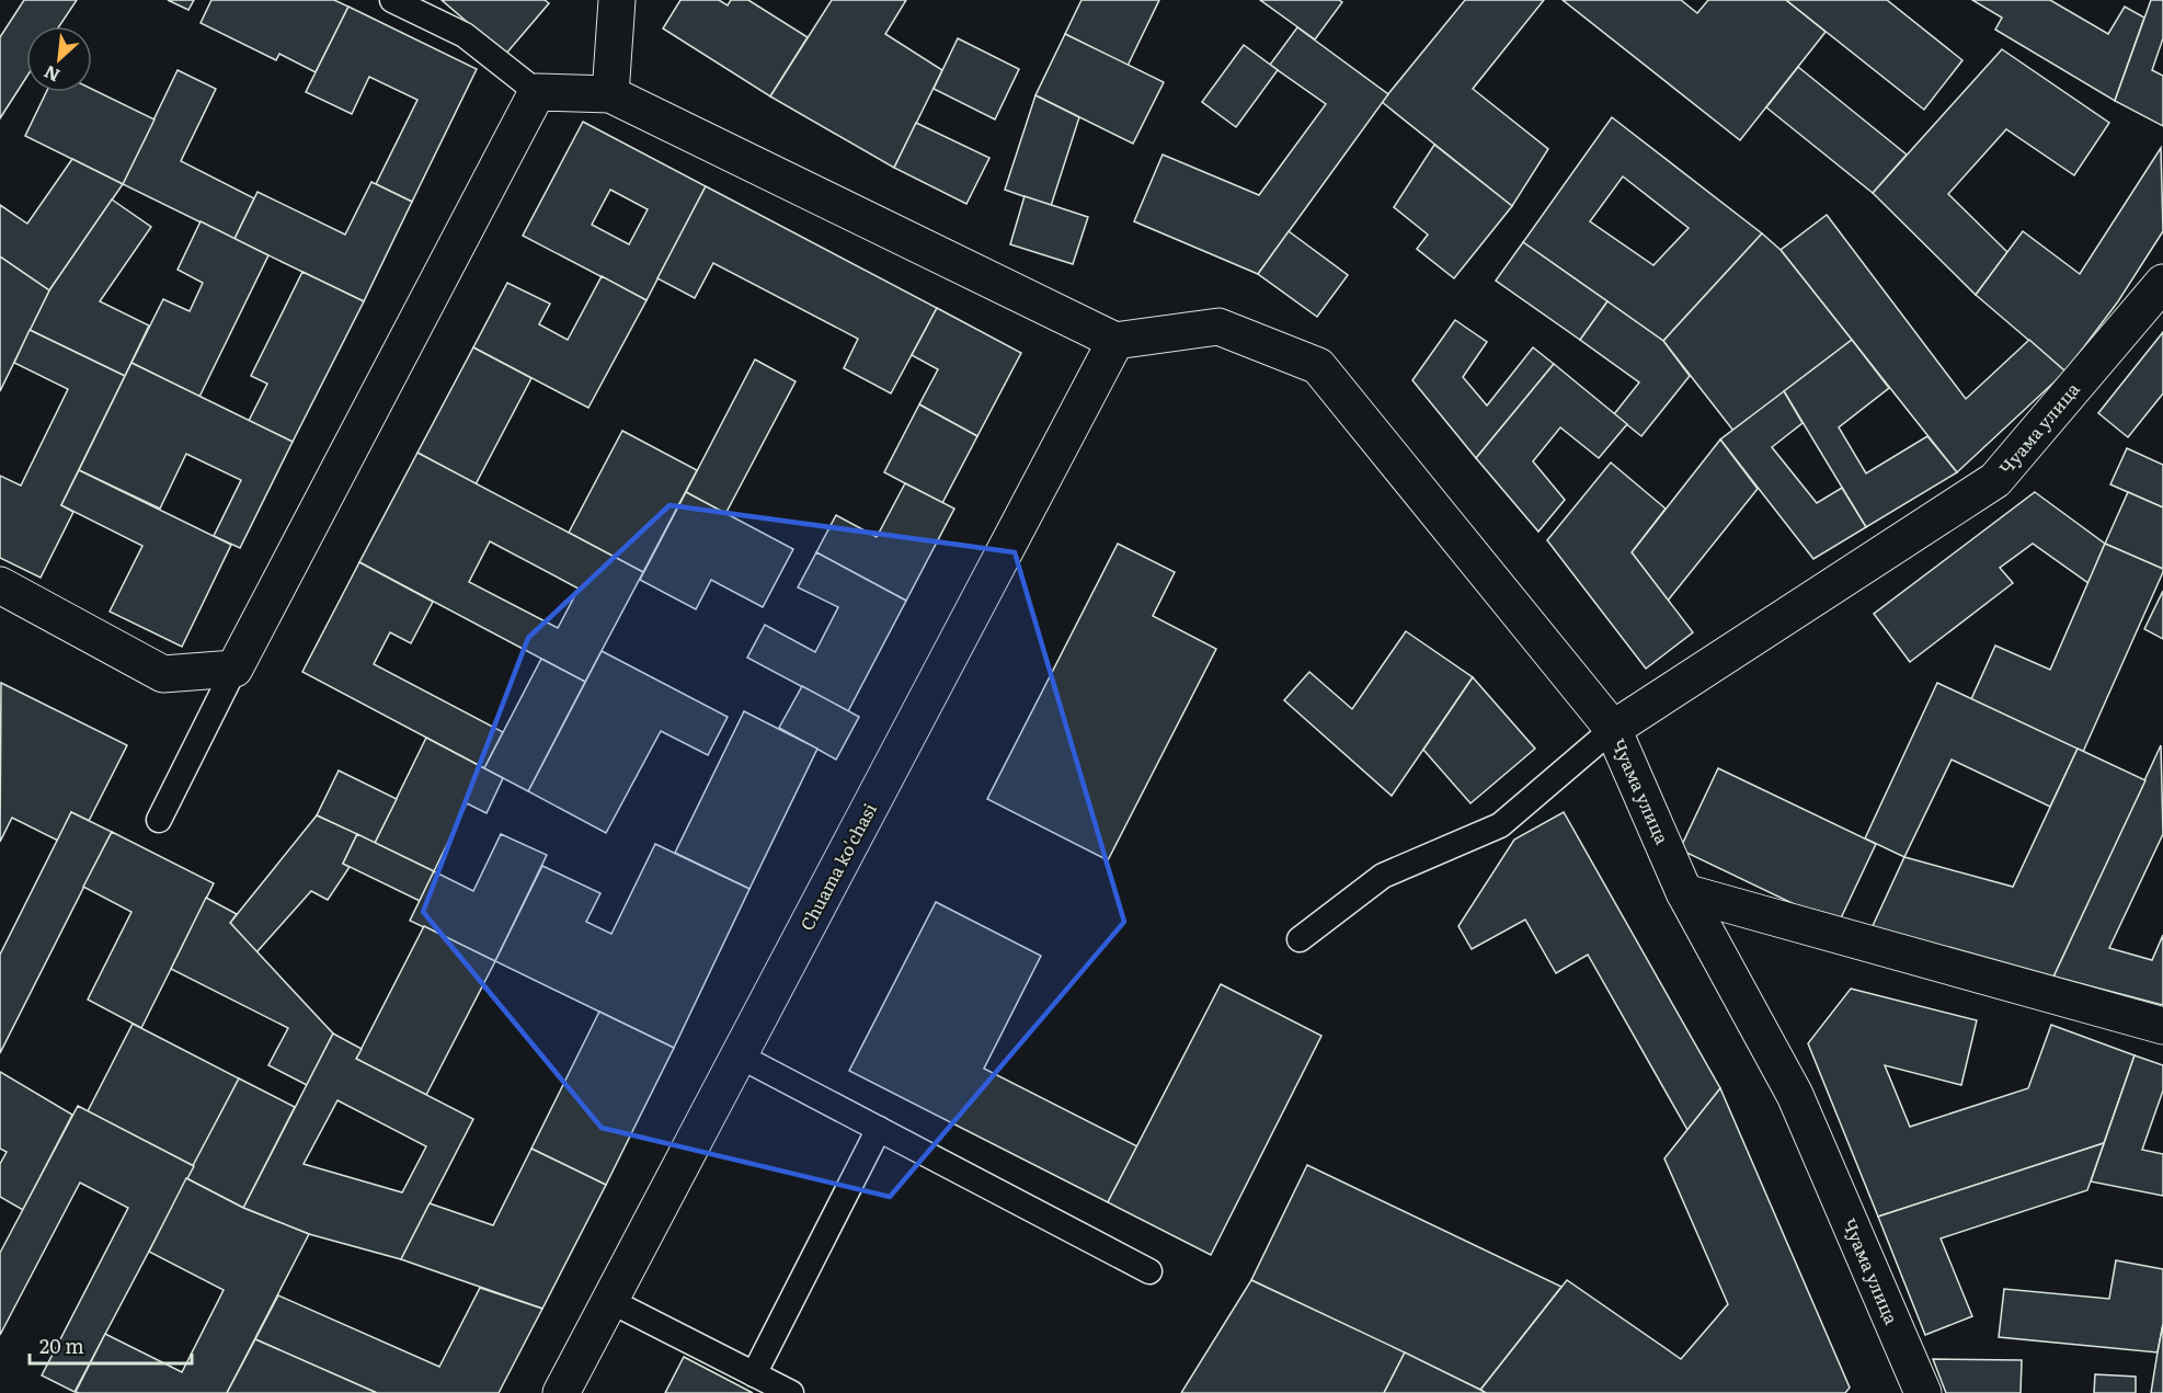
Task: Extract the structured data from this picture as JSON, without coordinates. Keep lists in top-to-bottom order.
{
  "streets": {
    "street": ["Чуама улица", "Chuama ko'chasi"]
  },
  "scale_bar": "20 m",
  "north": "bottom left"
}
